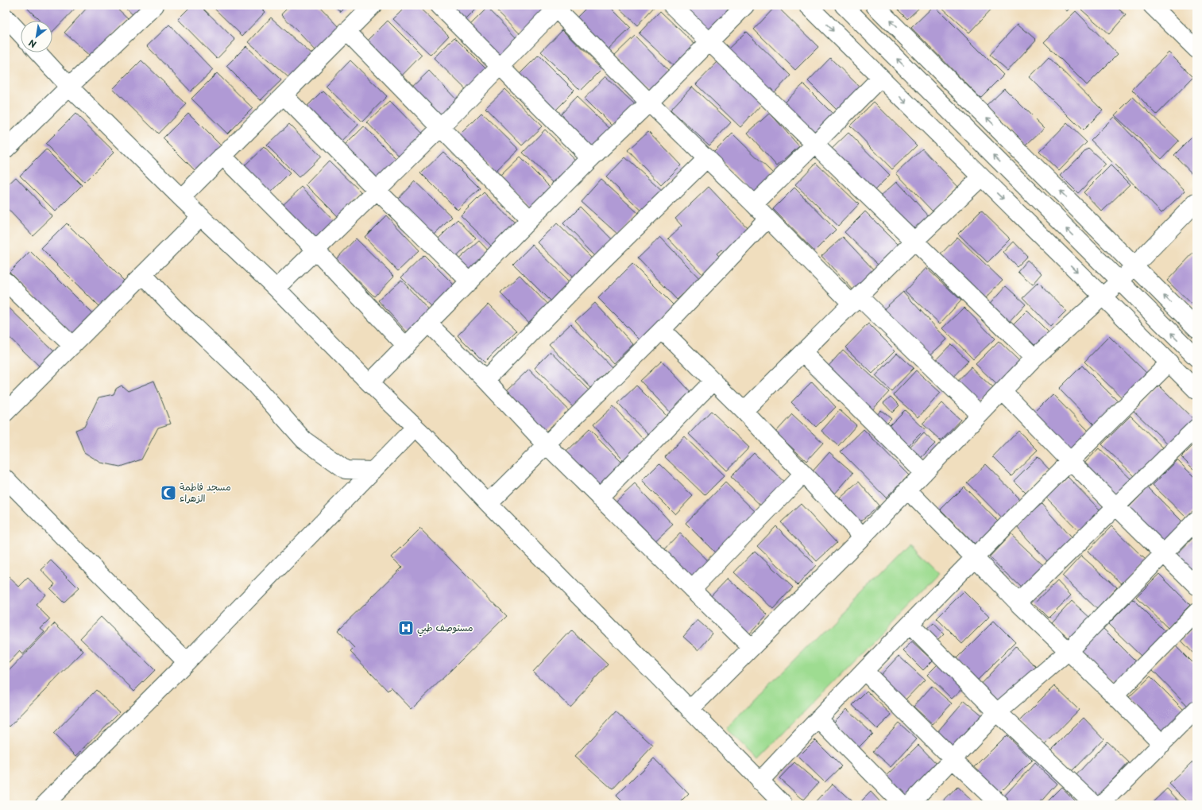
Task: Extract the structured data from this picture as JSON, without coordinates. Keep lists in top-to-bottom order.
{
  "places": {
    "mosque": ["مسجد فاطمة الزهراء"],
    "hospital": ["مستوصف طبي"]
  },
  "north": "bottom left"
}
